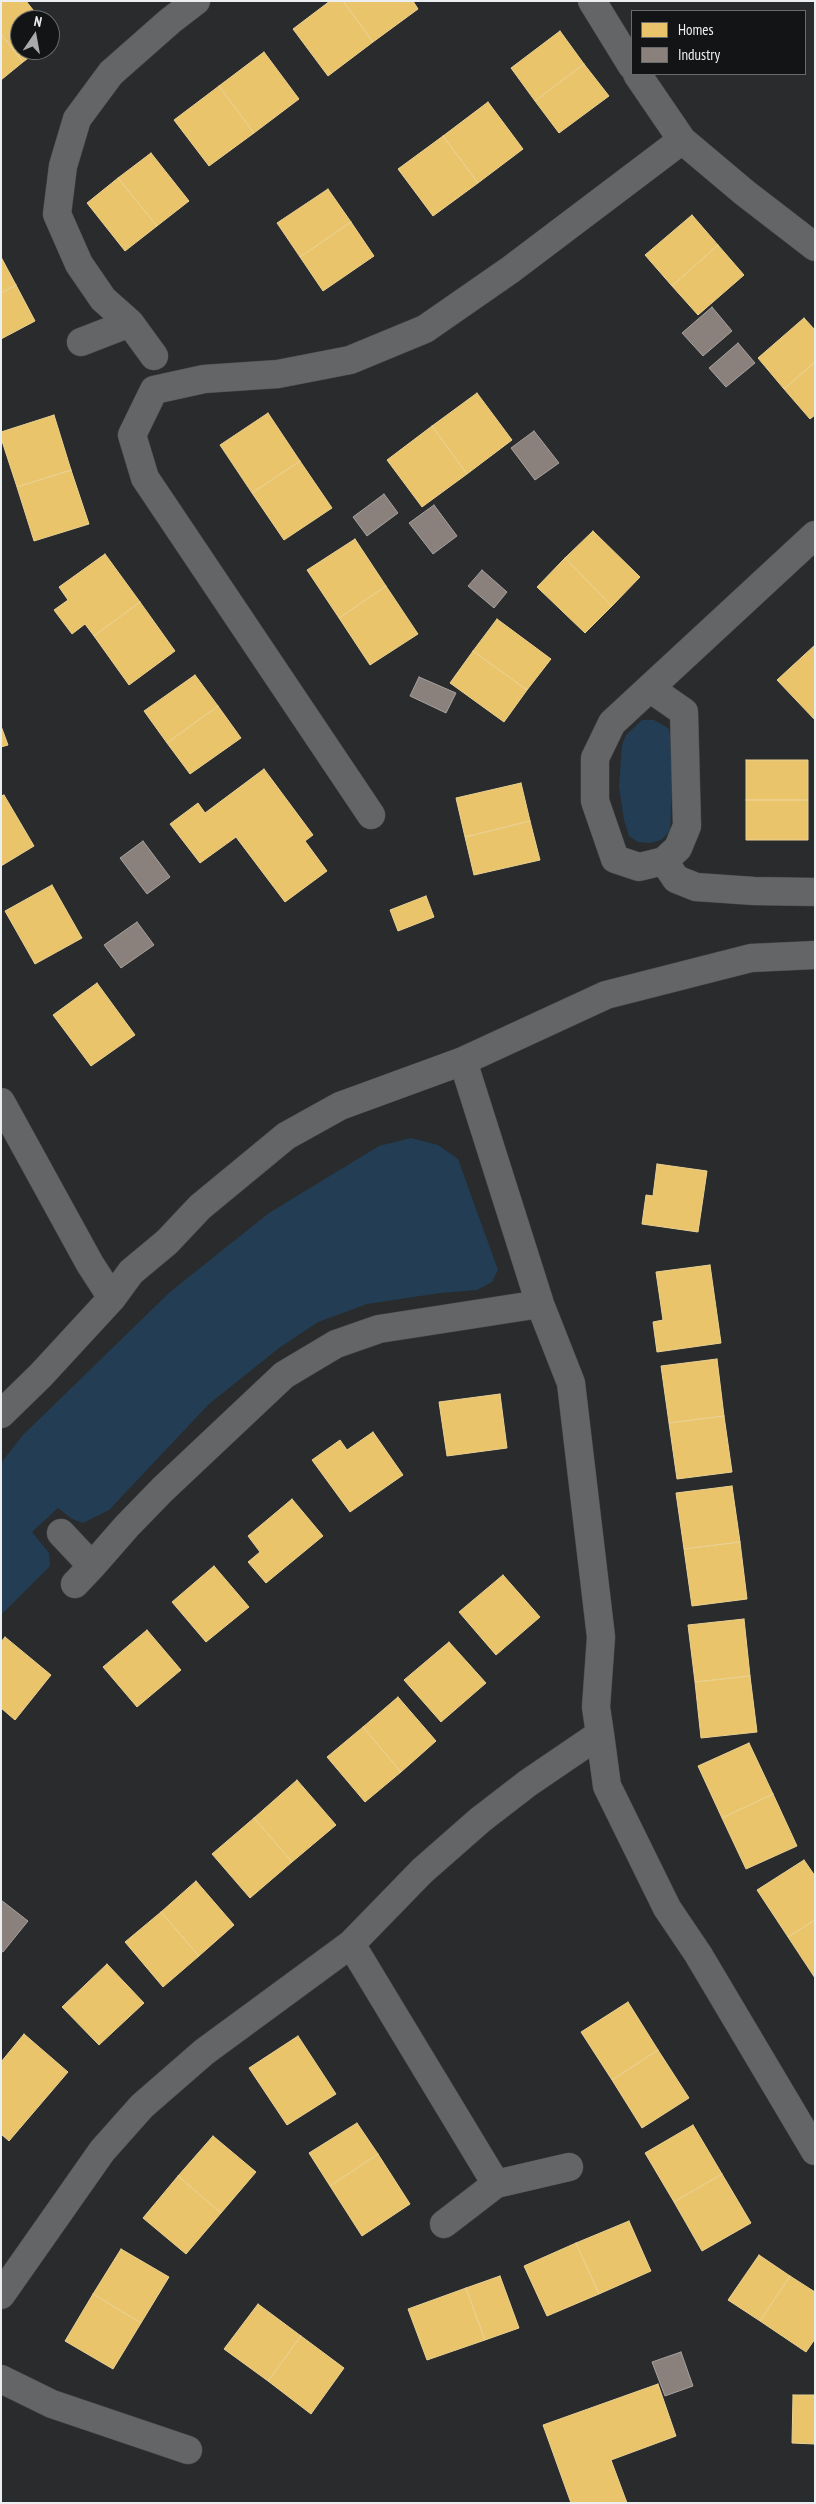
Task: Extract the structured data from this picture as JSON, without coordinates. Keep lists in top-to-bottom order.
{
  "legend": ["Homes", "Industry"],
  "north": "top"
}
